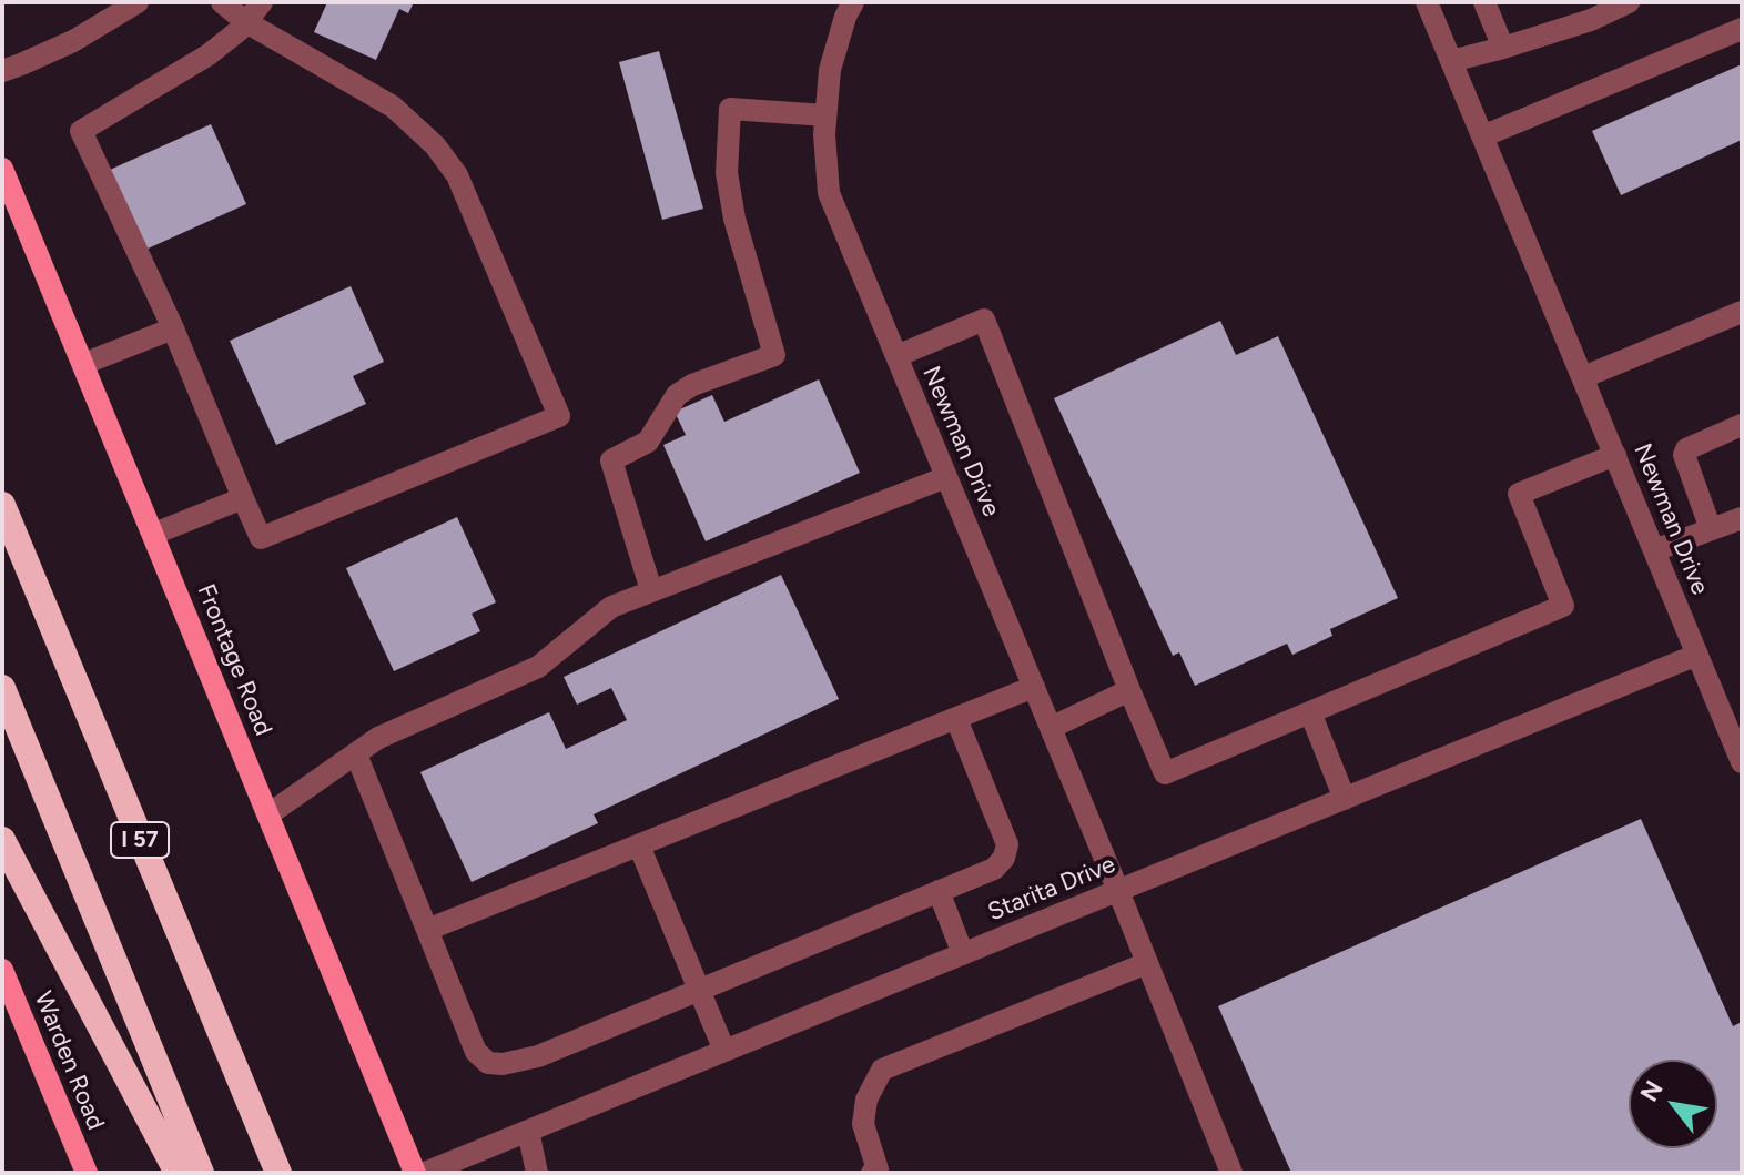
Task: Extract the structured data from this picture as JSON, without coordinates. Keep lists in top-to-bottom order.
{
  "streets": {
    "highway": ["I 57"],
    "main road": ["Frontage Road", "Warden Road"],
    "street": ["Newman Drive", "Starita Drive"]
  },
  "crossings": [
    ["Newman Drive", "Starita Drive"]
  ],
  "north": "top left"
}
